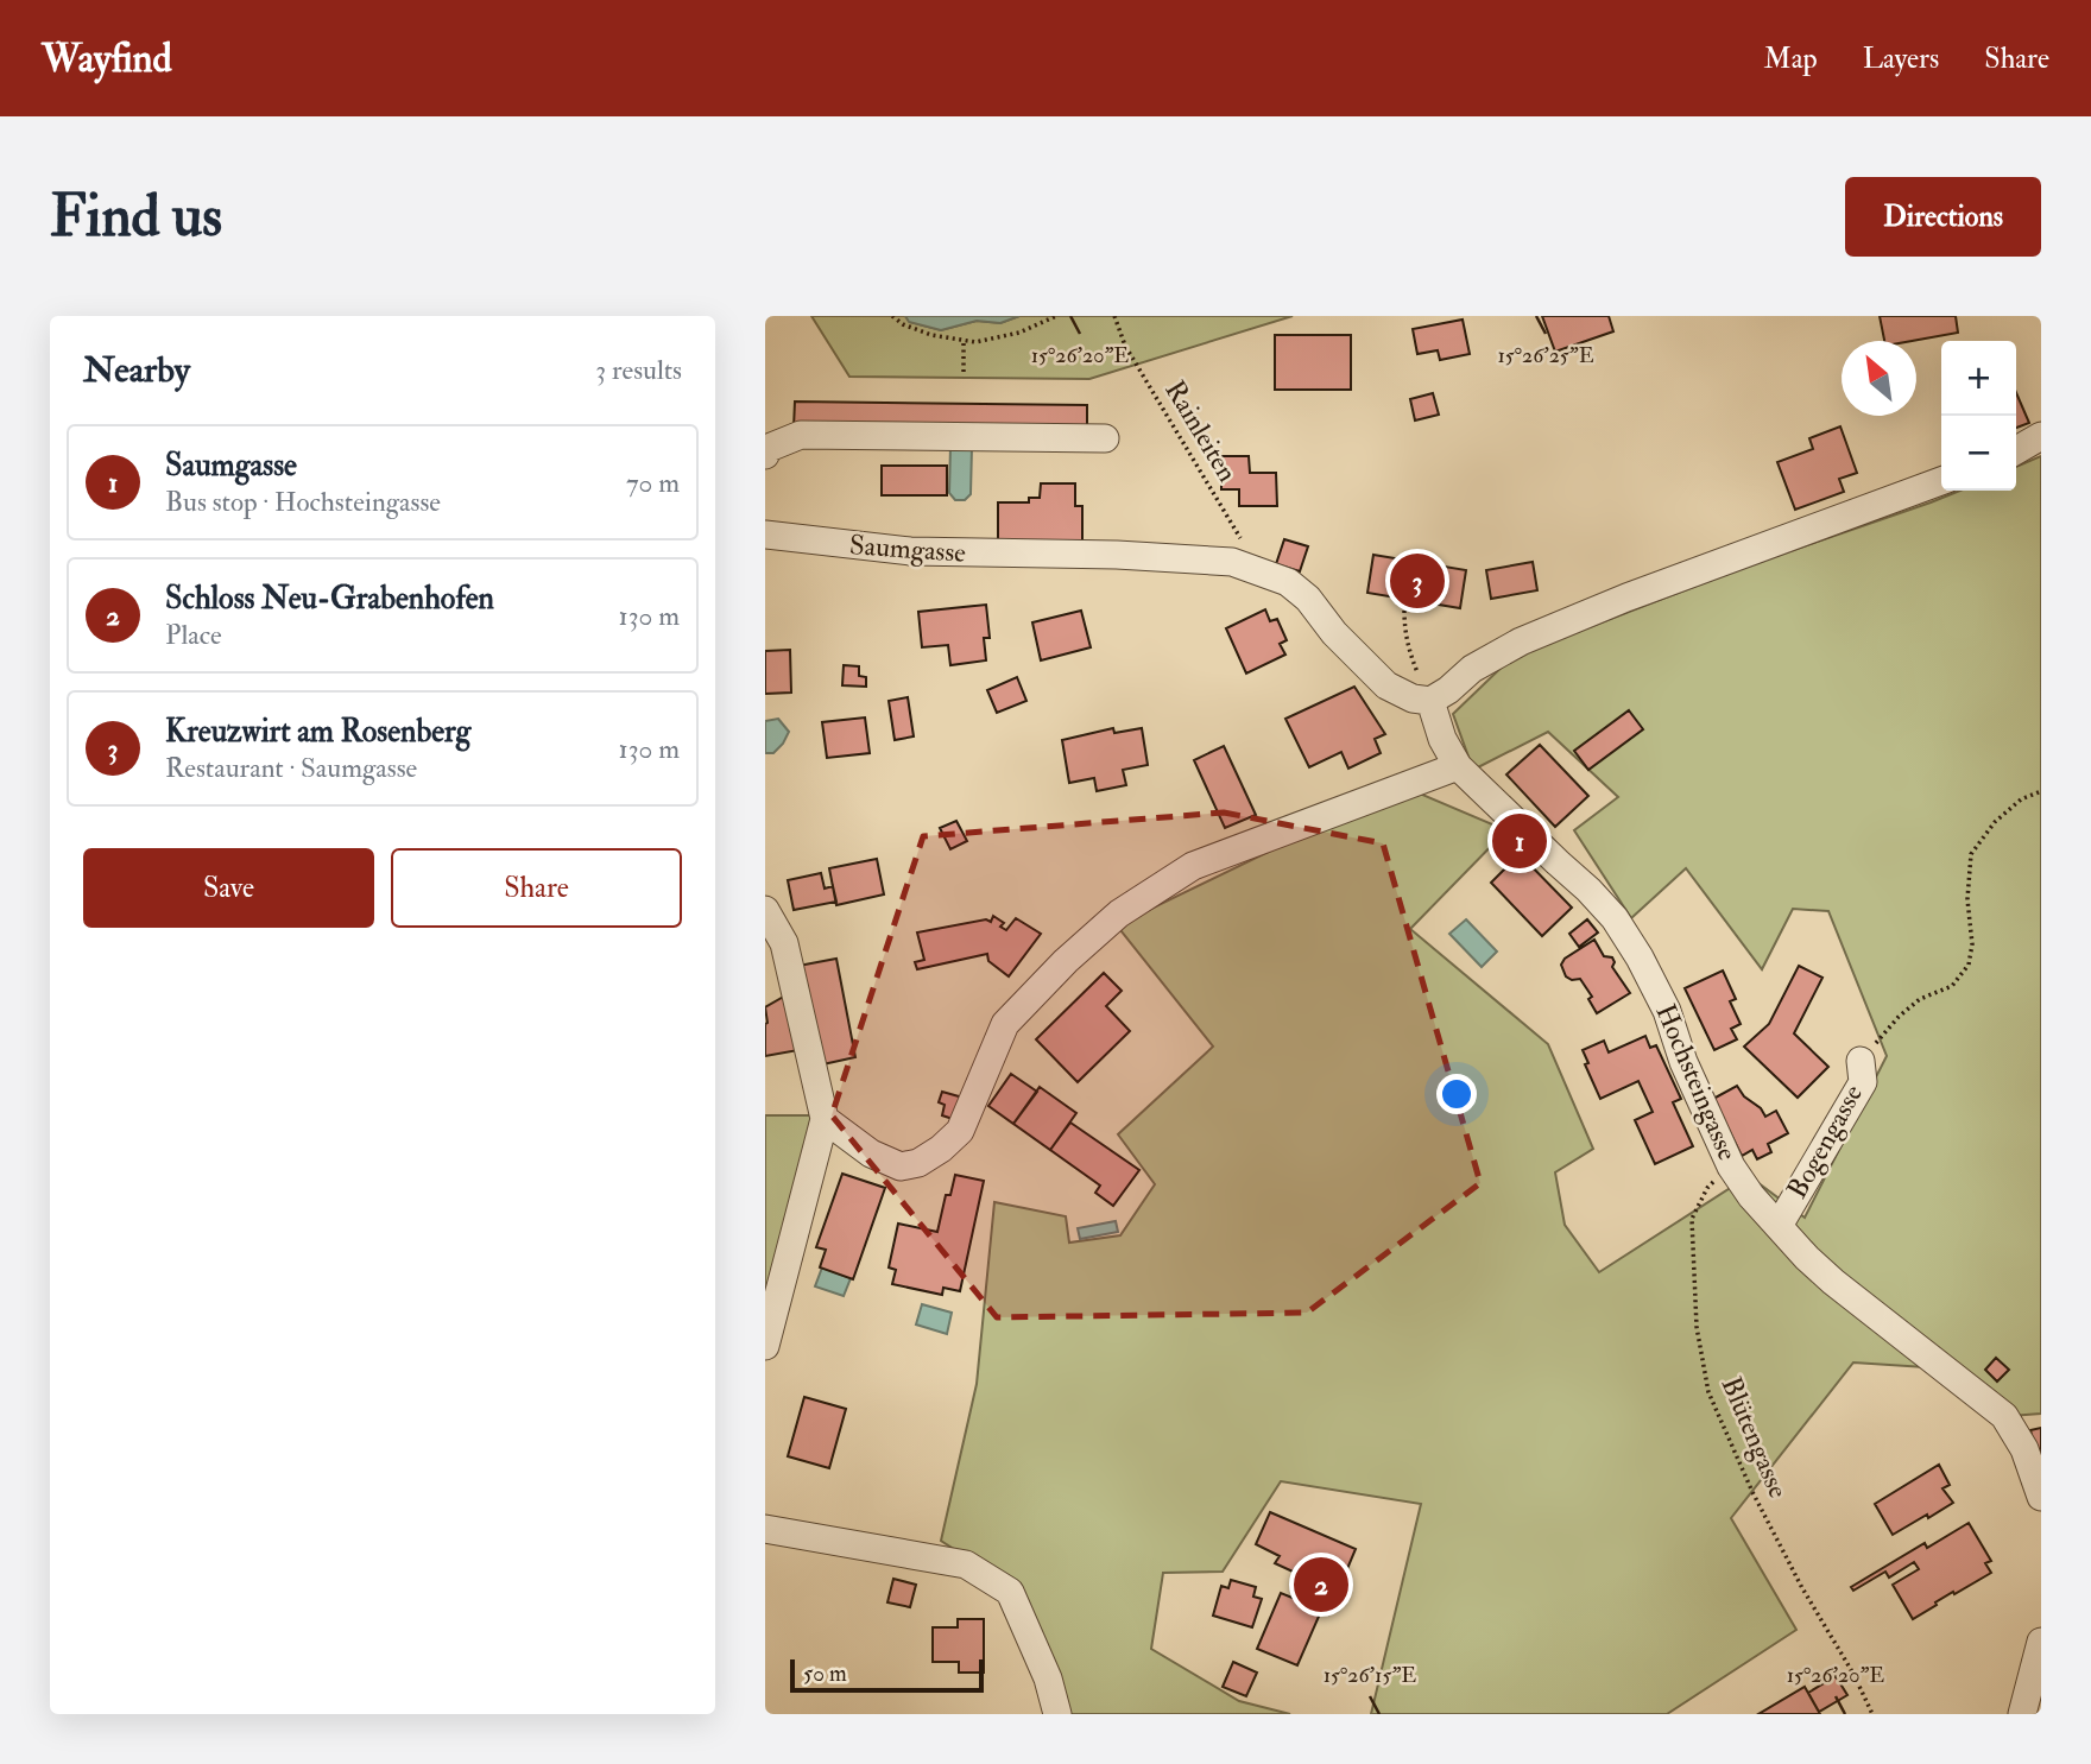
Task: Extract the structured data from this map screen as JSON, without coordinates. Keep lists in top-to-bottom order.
{
  "streets": {
    "street": ["Saumgasse", "Hochsteingasse", "Bogengasse"],
    "path": ["Rainleiten", "Blütengasse"]
  },
  "crossings": [
    ["Rainleiten", "Saumgasse"],
    ["Saumgasse", "Hochsteingasse"],
    ["Hochsteingasse", "Bogengasse"],
    ["Hochsteingasse", "Blütengasse"]
  ],
  "scale_bar": "50 m",
  "north": "top left",
  "page": {
    "header": "Wayfind",
    "nav": ["Map", "Layers", "Share"],
    "buttons": [
      "Directions",
      ["Save", "Share"]
    ],
    "title": "Find us",
    "heading": ["Nearby", "3 results"],
    "map_buttons": ["+", "−"],
    "list": [
      {
        "mark": "1",
        "name": "Saumgasse",
        "note": "Bus stop · Hochsteingasse",
        "value": "70 m"
      },
      {
        "mark": "2",
        "name": "Schloss Neu-Grabenhofen",
        "note": "Place",
        "value": "130 m"
      },
      {
        "mark": "3",
        "name": "Kreuzwirt am Rosenberg",
        "note": "Restaurant · Saumgasse",
        "value": "130 m"
      }
    ],
    "pins": ["3", "1", "2"],
    "scale": "50 m"
  },
  "coordinates": ["15°26'20\"E", "15°26'25\"E", "15°26'15\"E"]
}
